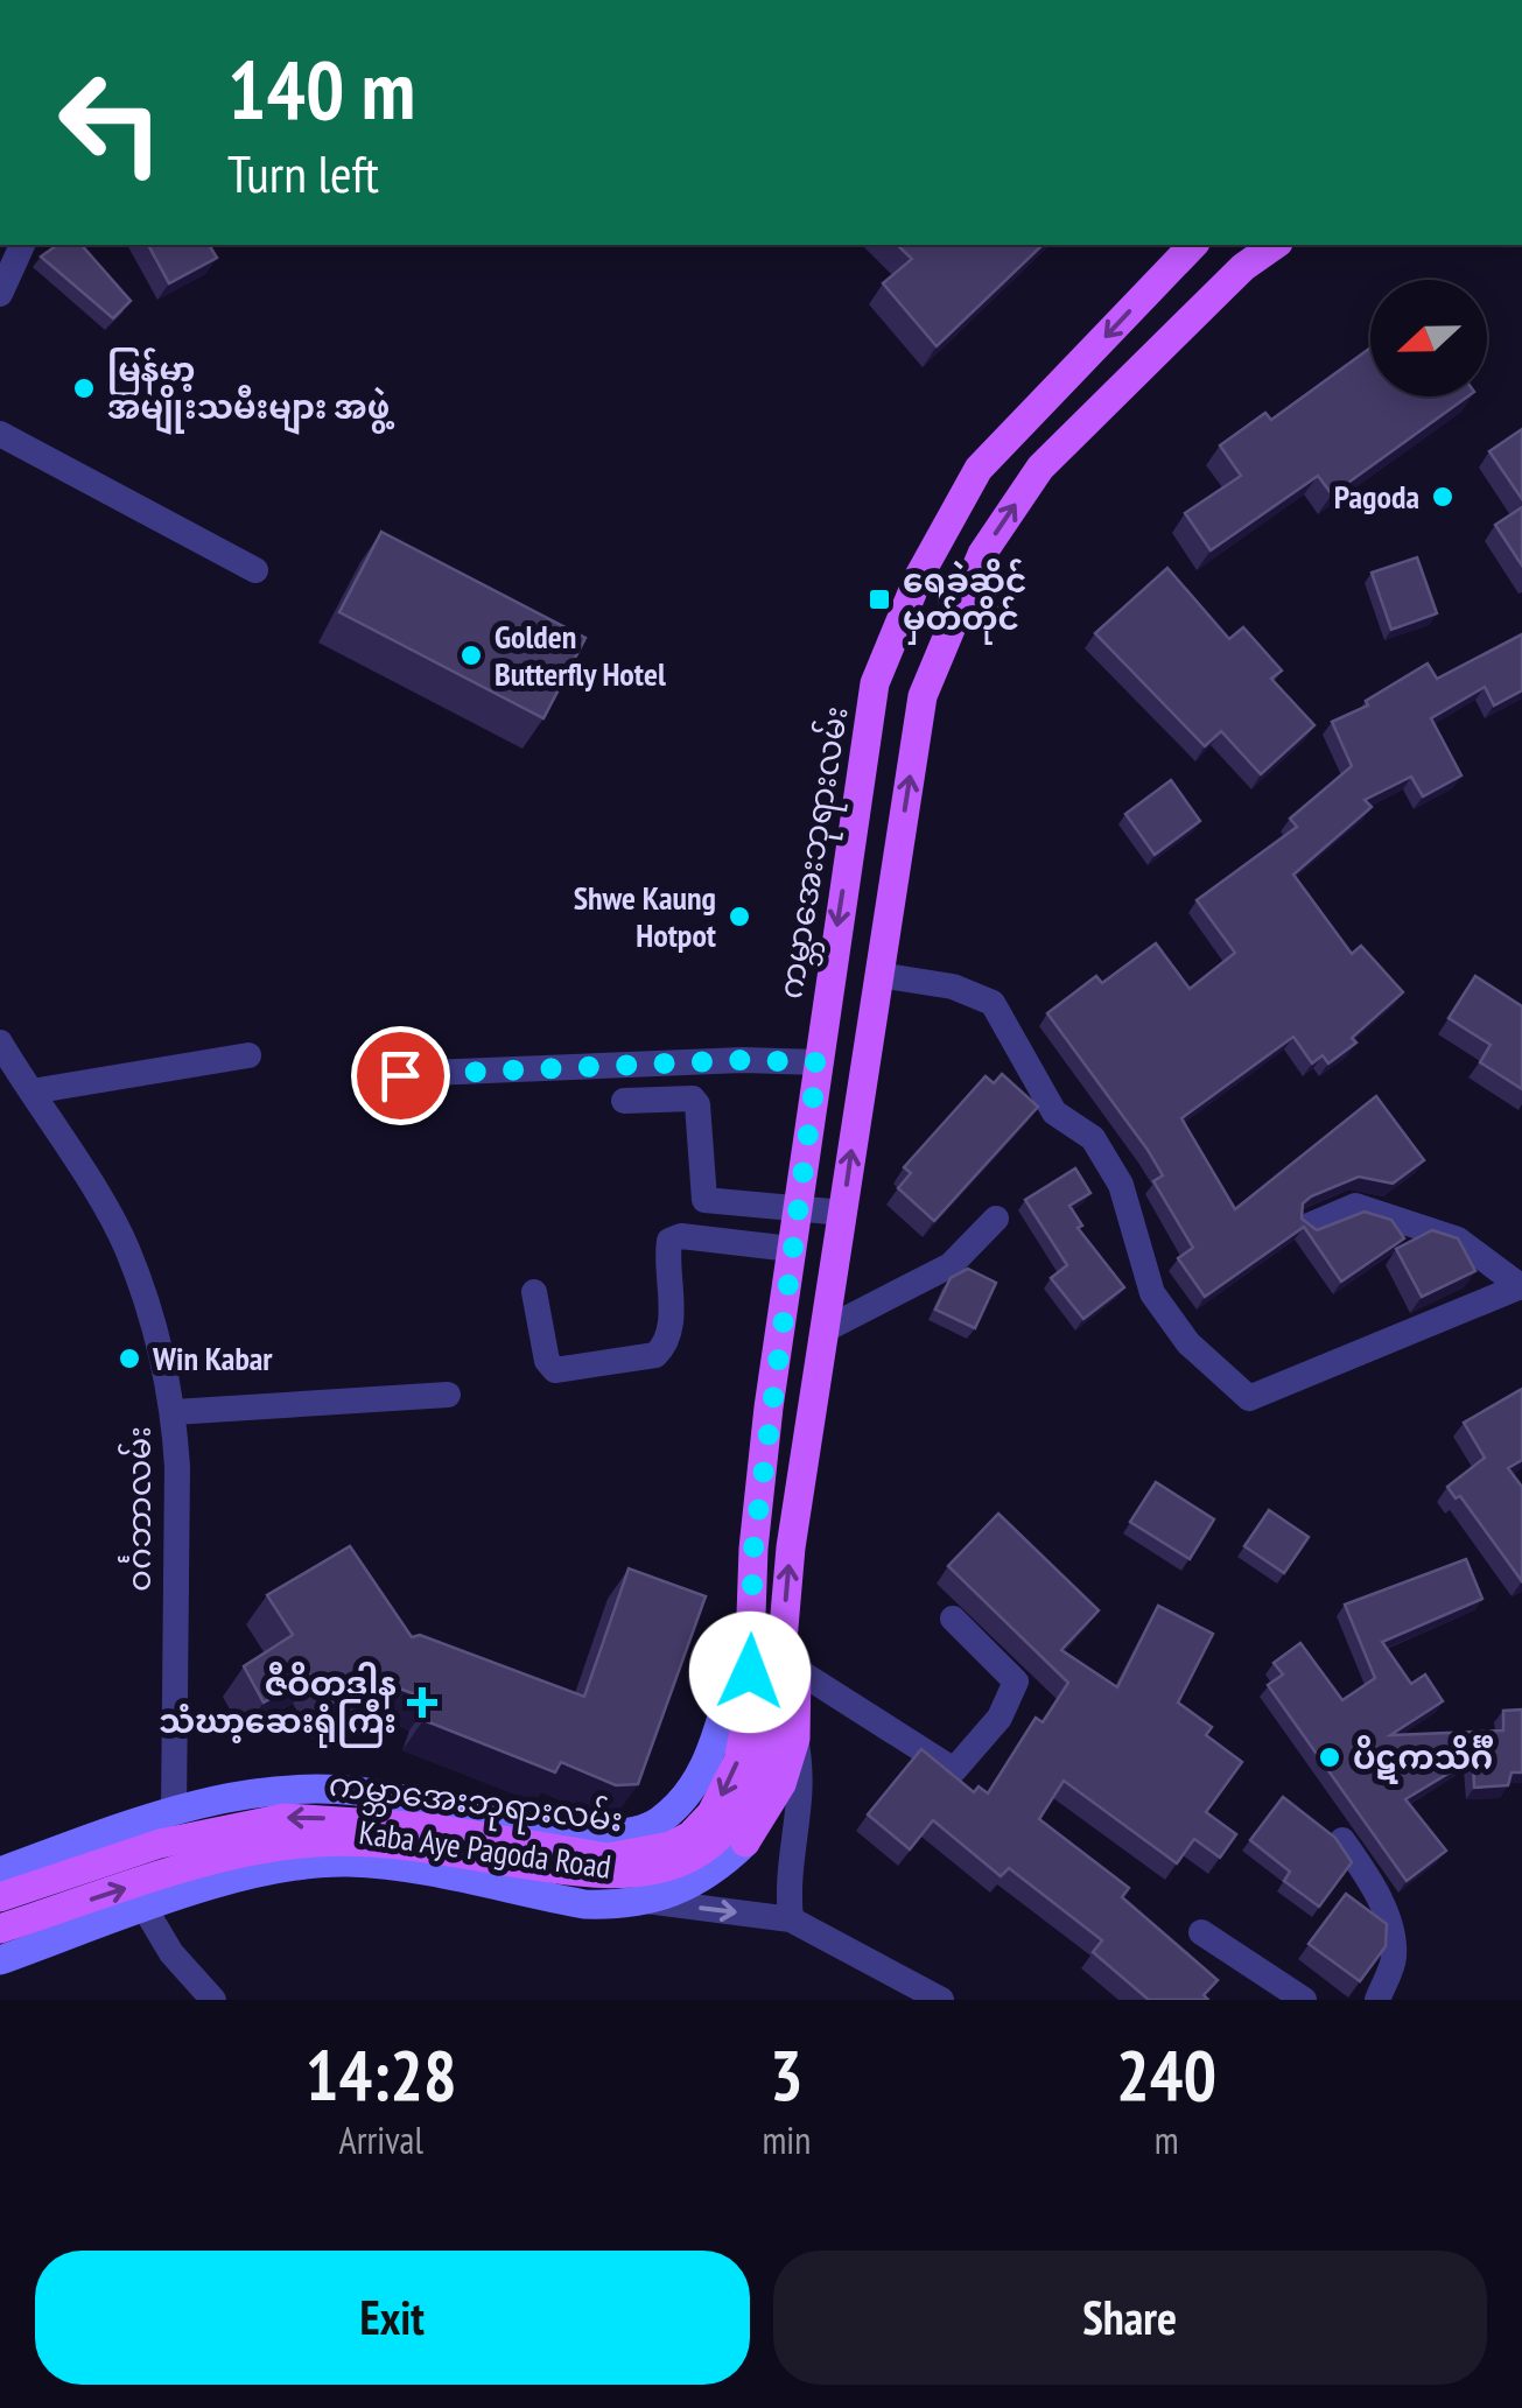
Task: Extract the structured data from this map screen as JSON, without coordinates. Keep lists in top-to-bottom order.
{
  "streets": {
    "main road": ["ကမ္ဘာအေးဘုရားလမ်း", "Kaba Aye Pagoda Road"],
    "street": ["ဝင်္ဂဘာလမ်း"]
  },
  "crossings": [
    ["ကမ္ဘာအေးဘုရားလမ်း", "Kaba Aye Pagoda Road"],
    ["ဝင်္ဂဘာလမ်း", "Kaba Aye Pagoda Road"]
  ],
  "places": {
    "other": [
      "မြန်မာ့ အမျိုးသမီးများ အဖွဲ့",
      "Pagoda",
      "Golden Butterfly Hotel",
      "Shwe Kaung Hotpot",
      "Win Kabar",
      "ပိဋကသိင်္ဂီ"
    ],
    "transit": ["ရေခဲဆိုင် မှတ်တိုင်"],
    "health": ["ဇီဝိတဒါန သံဃာ့ဆေးရုံကြီး"]
  },
  "north": "left",
  "page": {
    "turn": ["140 m", "Turn left"],
    "eta": [
      "14:28",
      "Arrival",
      "3",
      "min",
      "240",
      "m"
    ],
    "buttons": ["Exit", "Share"]
  }
}
